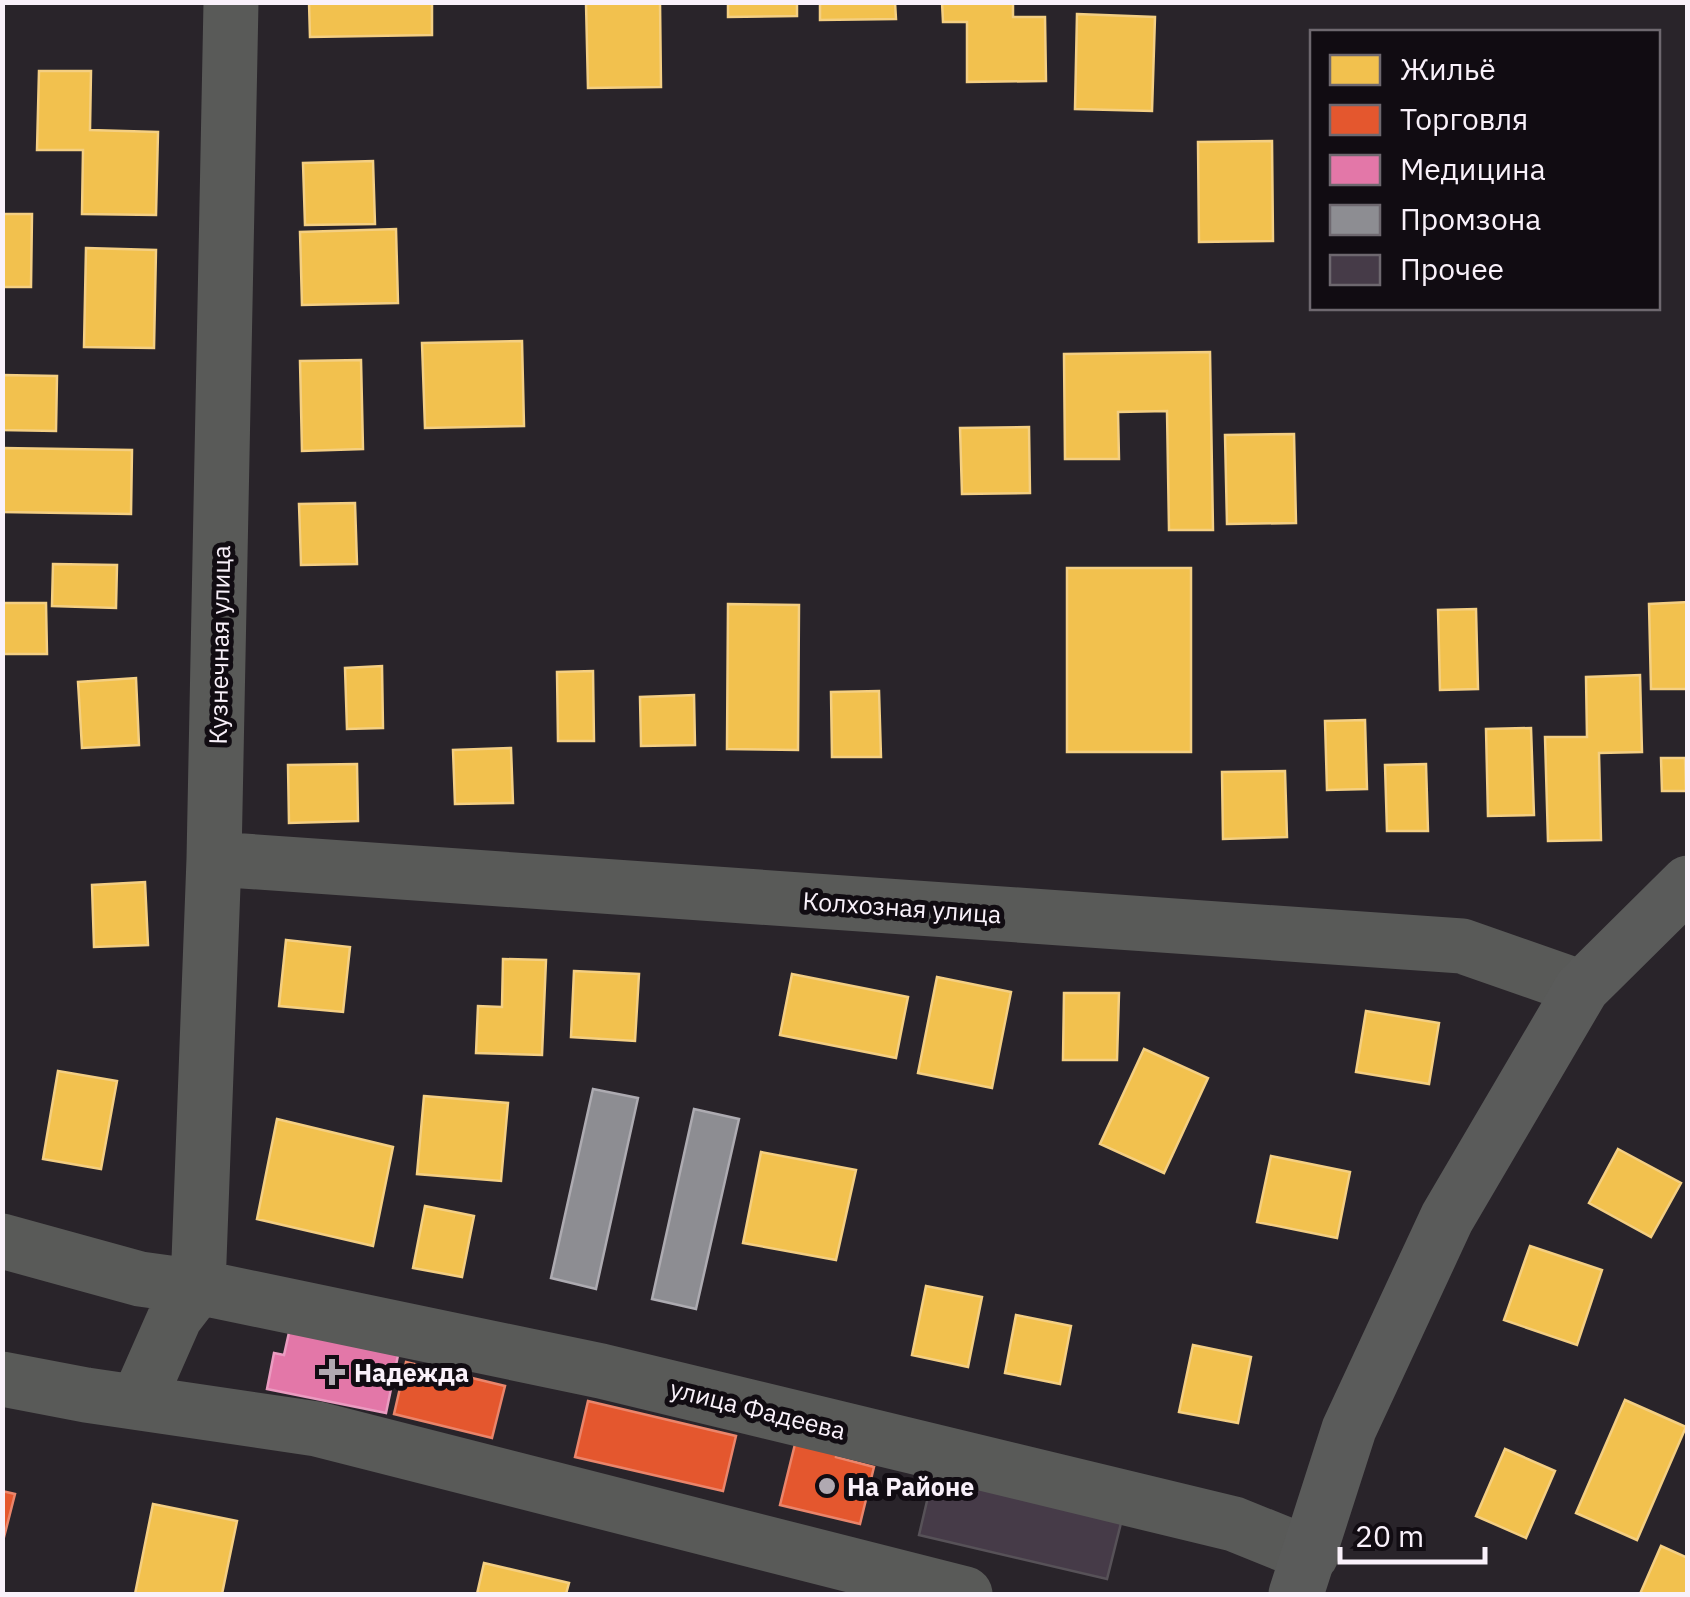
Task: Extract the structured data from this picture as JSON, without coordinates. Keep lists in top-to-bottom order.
{
  "streets": {
    "street": ["Кузнечная улица", "Колхозная улица", "улица Фадеева"]
  },
  "crossings": [
    ["Кузнечная улица", "Колхозная улица"],
    ["Кузнечная улица", "улица Фадеева"]
  ],
  "places": {
    "health": ["Надежда"],
    "other": ["На Районе"]
  },
  "legend": [
    "Жильё",
    "Торговля",
    "Медицина",
    "Промзона",
    "Прочее"
  ],
  "scale_bar": "20 m"
}
